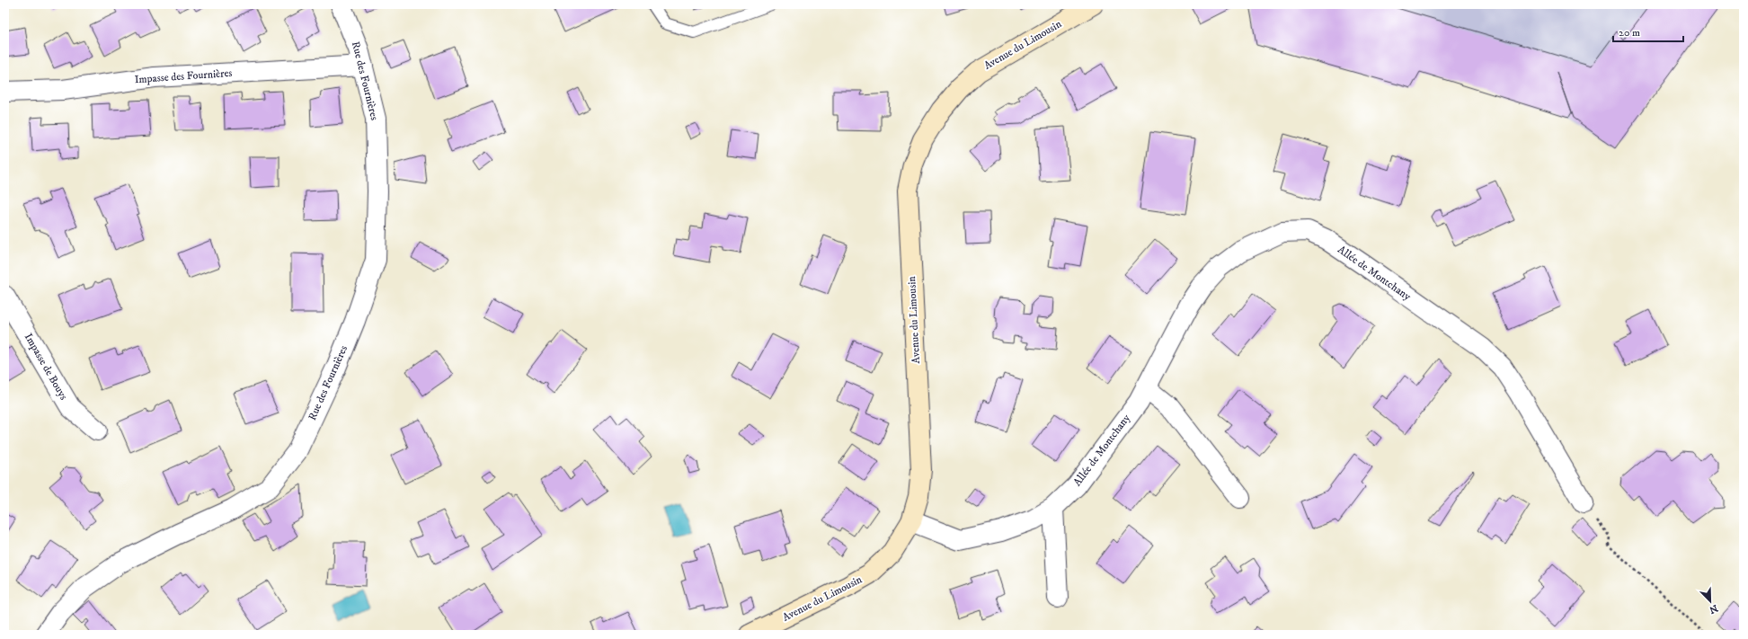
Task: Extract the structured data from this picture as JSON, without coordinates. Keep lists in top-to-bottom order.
{
  "streets": {
    "main road": ["Avenue du Limousin"],
    "street": [
      "Impasse des Fournières",
      "Rue des Fournières",
      "Allée de Montchany",
      "Impasse de Bouys"
    ]
  },
  "crossings": [
    ["Avenue du Limousin", "Allée de Montchany"],
    ["Impasse des Fournières", "Rue des Fournières"]
  ],
  "scale_bar": "20 m",
  "north": "bottom right"
}
